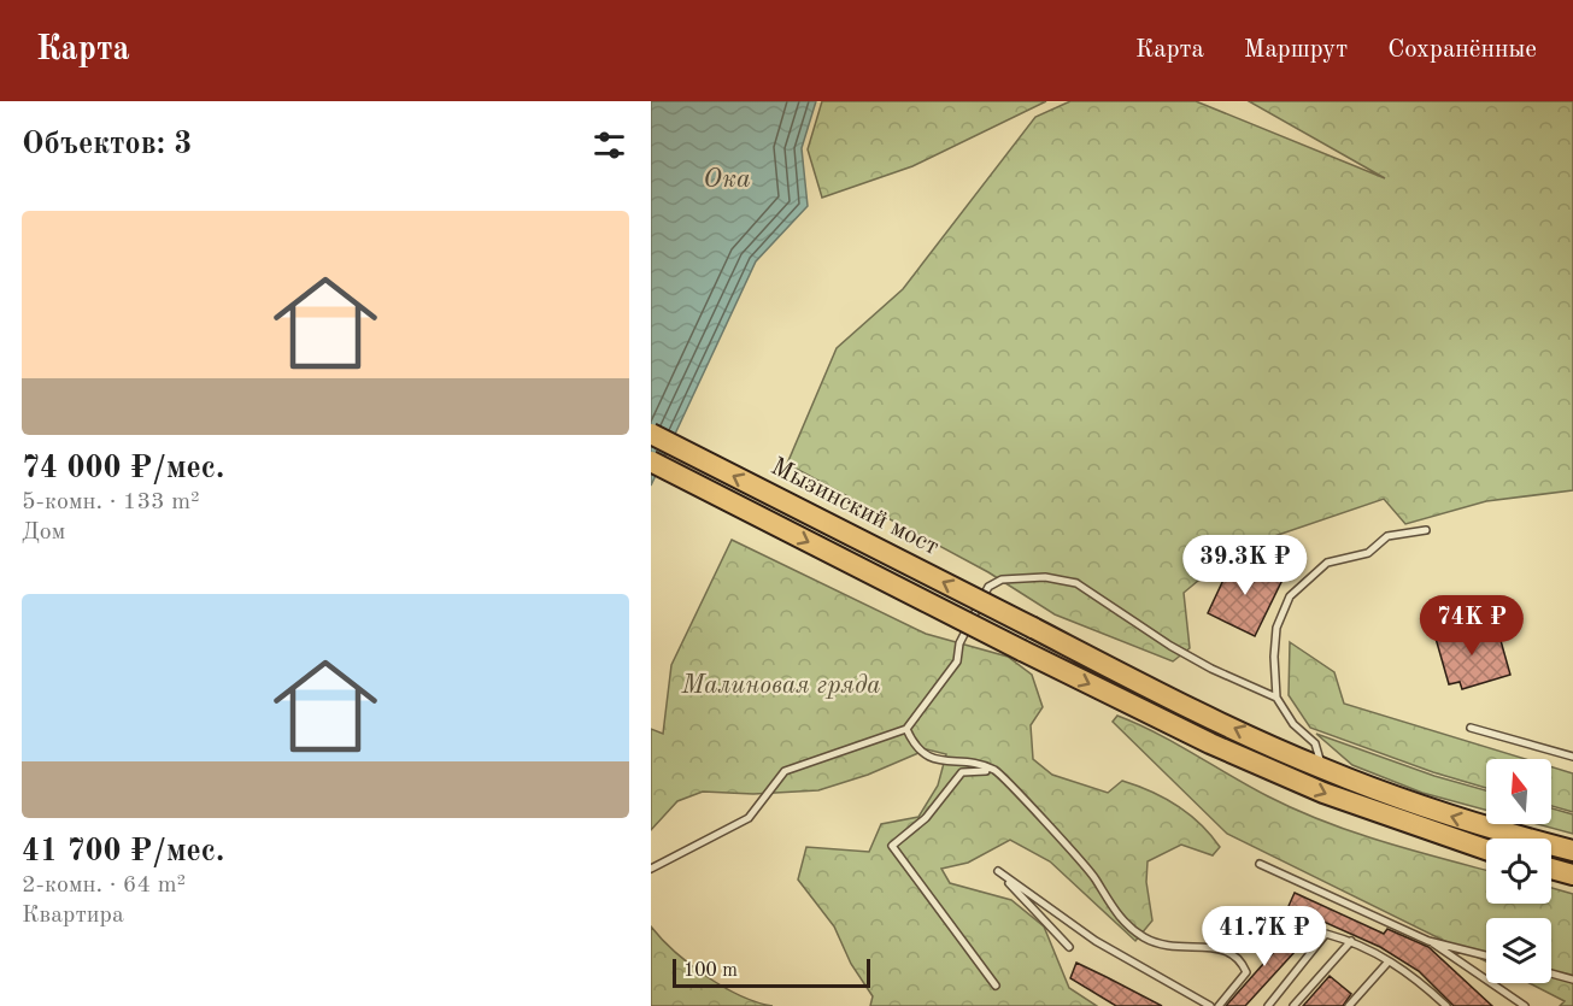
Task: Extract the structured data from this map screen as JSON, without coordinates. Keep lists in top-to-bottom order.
{
  "streets": {
    "main road": ["Мызинский мост"]
  },
  "water": ["Ока"],
  "parks": ["Малиновая гряда"],
  "scale_bar": "100 m",
  "north": "top",
  "page": {
    "header": "Карта",
    "nav": ["Карта", "Маршрут", "Сохранённые"],
    "heading": "Объектов: 3",
    "list": [
      {
        "name": "74 000 ₽/мес.",
        "note": "5-комн. · 133 m² · Дом"
      },
      {
        "name": "41 700 ₽/мес.",
        "note": "2-комн. · 64 m² · Квартира"
      }
    ],
    "price": ["39.3K ₽", "74K ₽", "41.7K ₽"],
    "scale": "100 m"
  }
}
